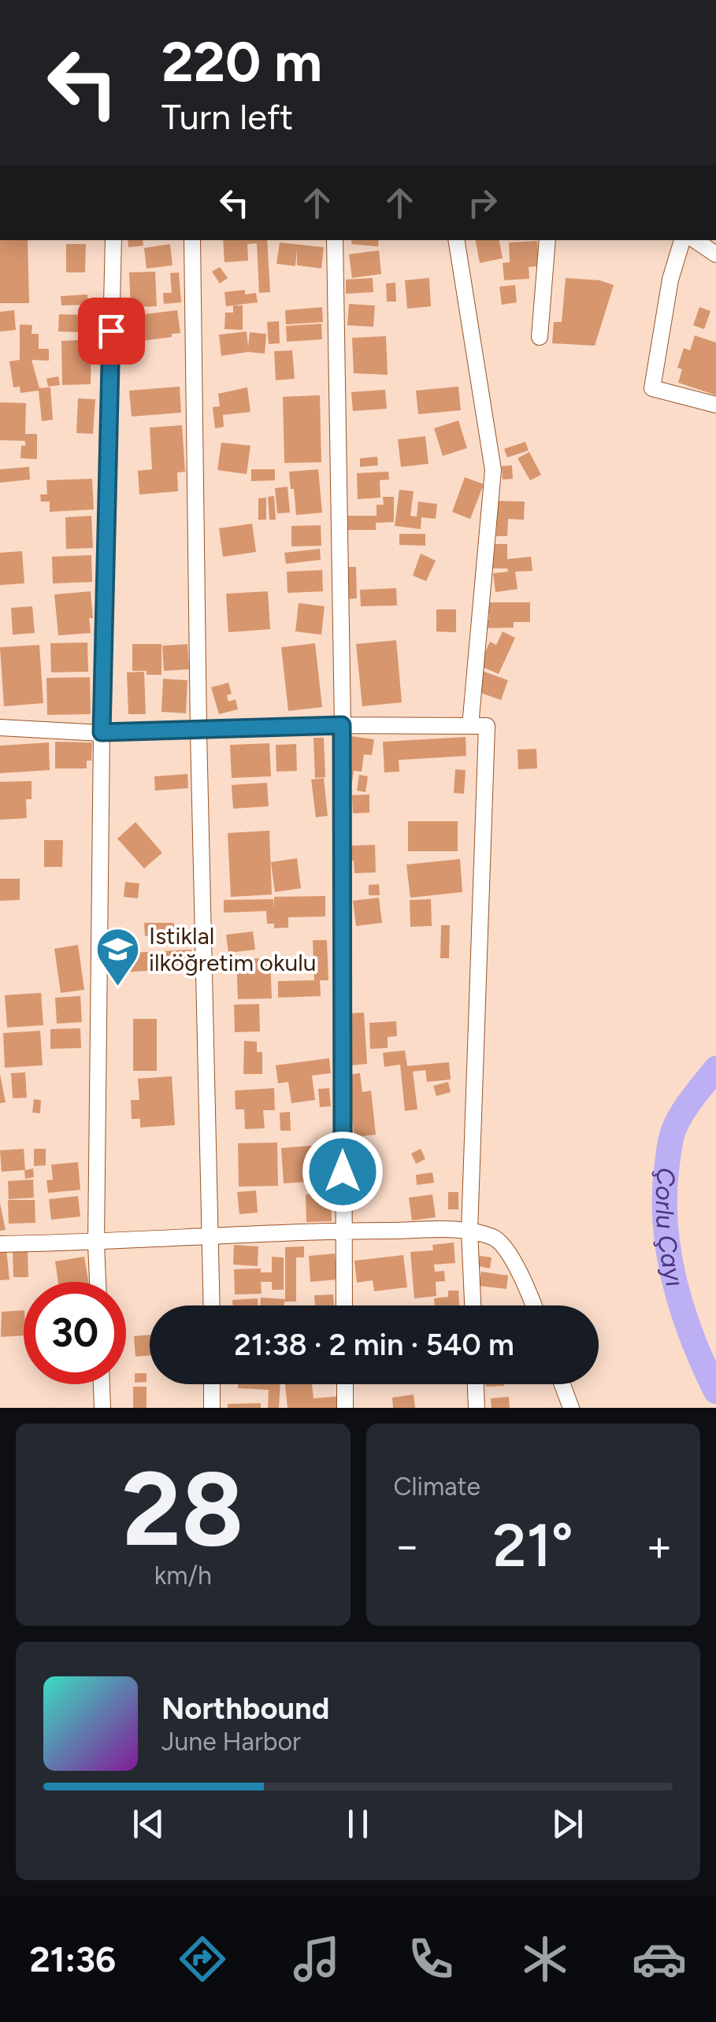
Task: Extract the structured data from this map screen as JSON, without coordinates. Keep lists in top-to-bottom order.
{
  "water": ["Çorlu Çayı"],
  "places": {
    "school or university": ["Istiklal ilköğretim okulu"]
  },
  "page": {
    "turn": ["220 m", "Turn left"],
    "limit": "30",
    "trip": "21:38 · 2 min · 540 m",
    "tile": [
      ["28", "km/h"],
      "Climate"
    ],
    "heat": ["−", "21°", "+"],
    "song": ["Northbound", "June Harbor"],
    "tabs": "21:36"
  }
}
